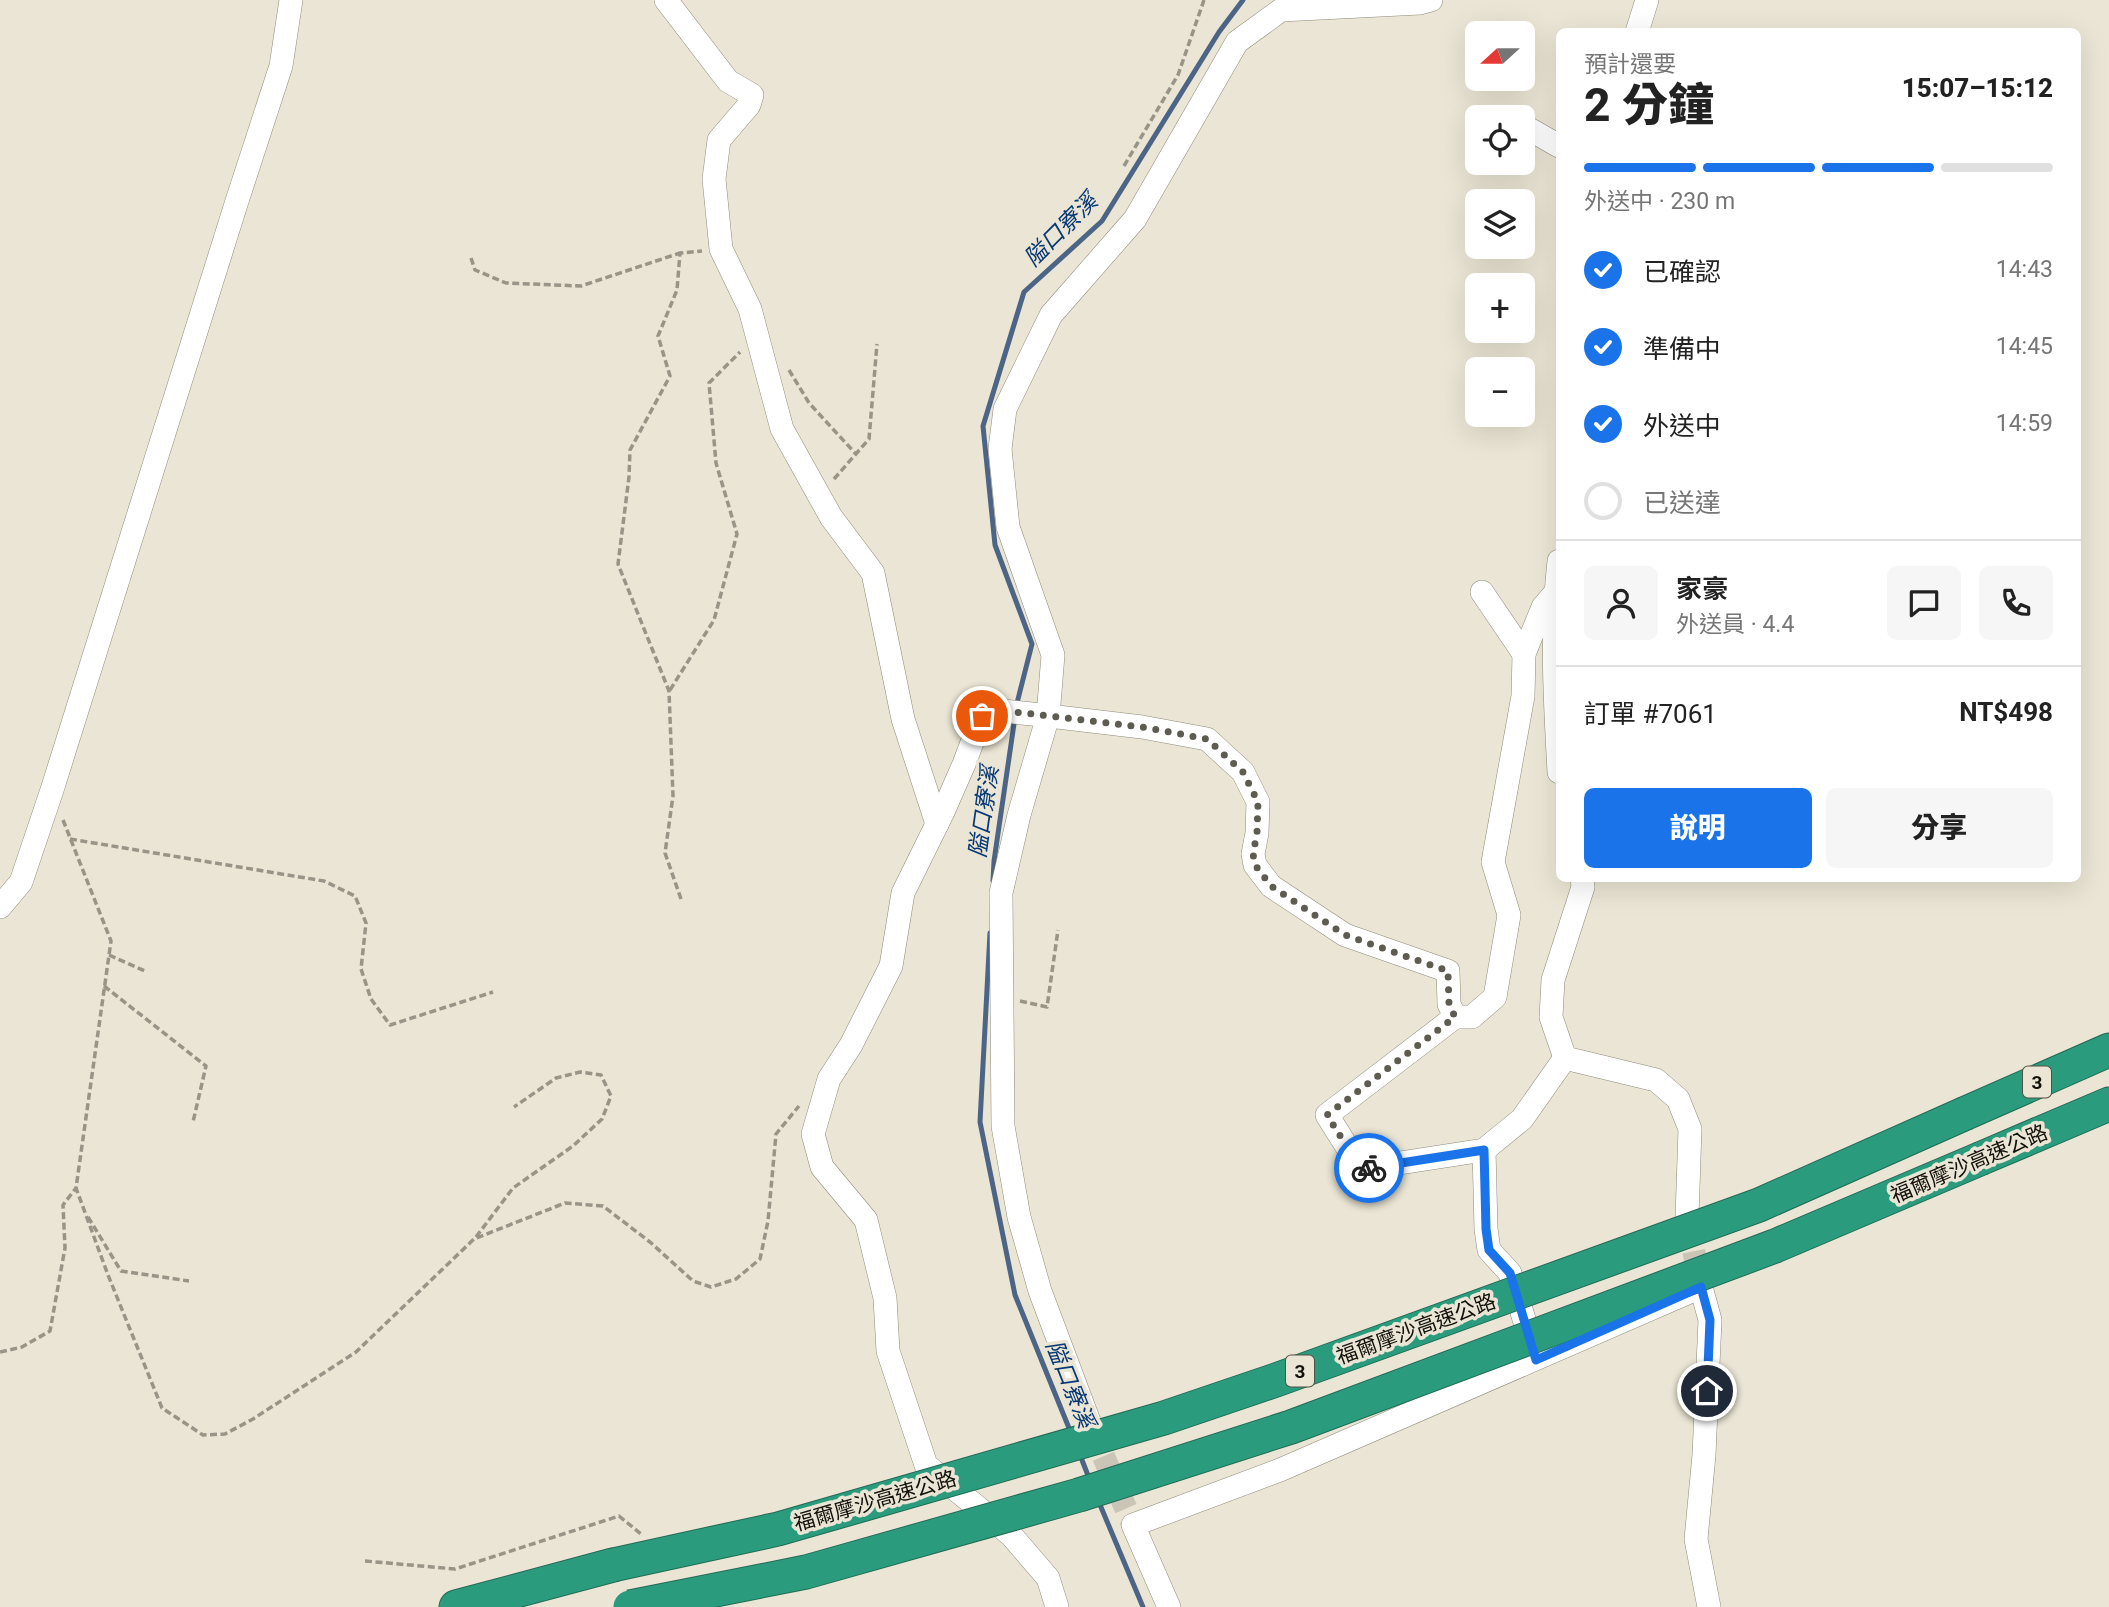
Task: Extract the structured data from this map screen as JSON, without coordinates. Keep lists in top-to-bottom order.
{
  "streets": {
    "highway": ["3", "福爾摩沙高速公路"]
  },
  "water": ["隘口寮溪"],
  "north": "left",
  "page": {
    "map_buttons": ["+", "−"],
    "heading": ["2 分鐘", "預計還要", "15:07–15:12"],
    "panel": [
      "家豪",
      "外送員 · 4.4",
      "訂單 #7061",
      "NT$498"
    ],
    "bar": "外送中 · 230 m",
    "list": [
      ["已確認", "14:43"],
      ["準備中", "14:45"],
      ["外送中", "14:59"],
      "已送達"
    ],
    "buttons": ["說明", "分享"]
  }
}
